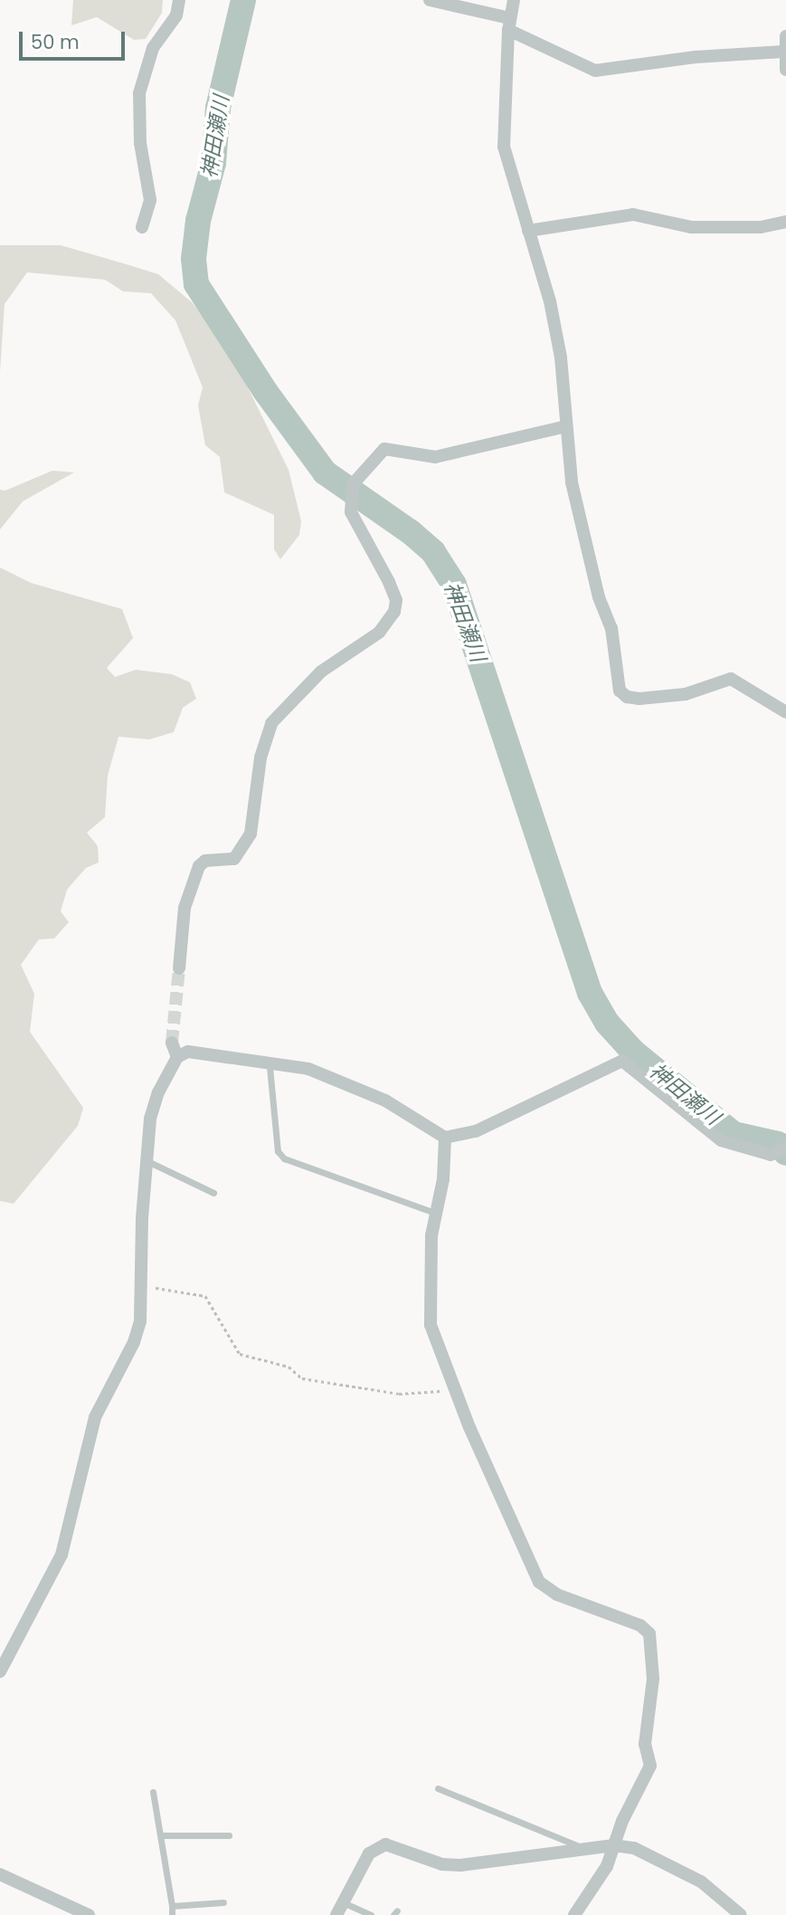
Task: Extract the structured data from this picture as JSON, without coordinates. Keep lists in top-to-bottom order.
{
  "water": ["神田瀬川"],
  "scale_bar": "50 m"
}
